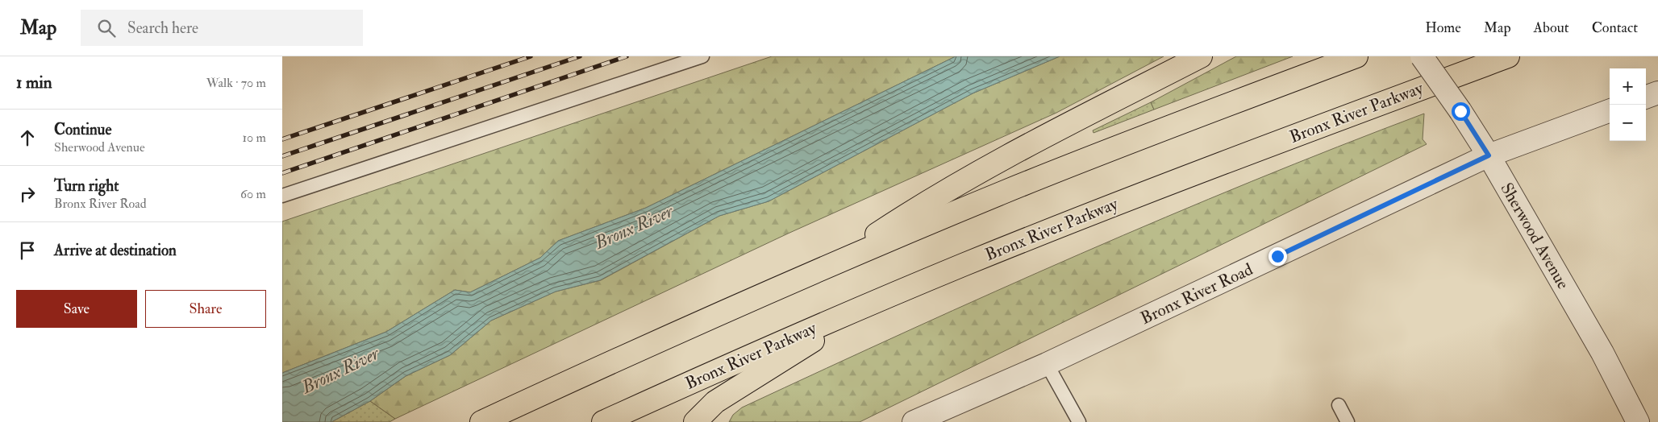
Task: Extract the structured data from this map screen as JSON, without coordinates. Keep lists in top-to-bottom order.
{
  "streets": {
    "highway": ["Bronx River Parkway"],
    "street": ["Sherwood Avenue", "Bronx River Road"]
  },
  "crossings": [
    ["Sherwood Avenue", "Bronx River Road"]
  ],
  "water": ["Bronx River"],
  "page": {
    "header": "Map",
    "search": "Search here",
    "nav": [
      "Home",
      "Map",
      "About",
      "Contact"
    ],
    "heading": ["1 min", "Walk · 70 m"],
    "map_buttons": ["+", "−"],
    "list": [
      ["Continue", "Sherwood Avenue", "10 m"],
      ["Turn right", "Bronx River Road", "60 m"],
      "Arrive at destination"
    ],
    "buttons": ["Save", "Share"]
  }
}
